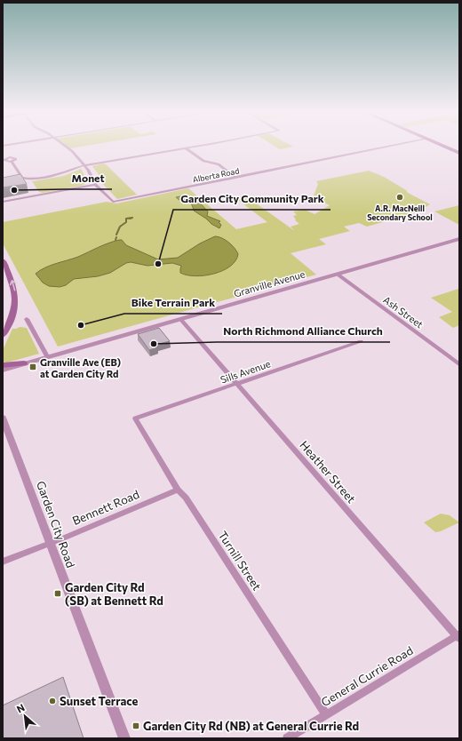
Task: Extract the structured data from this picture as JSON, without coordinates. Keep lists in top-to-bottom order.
{
  "streets": {
    "street": [
      "Alberta Road",
      "Granville Avenue",
      "Ash Street",
      "Sills Avenue",
      "Heather Street",
      "Bennett Road",
      "Garden City Road",
      "Turnill Street",
      "General Currie Road"
    ]
  },
  "crossings": [
    ["Granville Avenue", "Ash Street"],
    ["Granville Avenue", "Heather Street"],
    ["Sills Avenue", "Heather Street"],
    ["Sills Avenue", "Turnill Street"],
    ["Heather Street", "General Currie Road"],
    ["Bennett Road", "Garden City Road"],
    ["Bennett Road", "Turnill Street"],
    ["Turnill Street", "General Currie Road"]
  ],
  "places": {
    "other": [
      "Monet",
      "A.R. MacNeill Secondary School",
      "Garden City Community Park",
      "Bike Terrain Park",
      "North Richmond Alliance Church",
      "Sunset Terrace"
    ],
    "transit": ["Granville Ave (EB) at Garden City Rd", "Garden City Rd (SB) at Bennett Rd", "Garden City Rd (NB) at General Currie Rd"]
  },
  "north": "top left"
}
